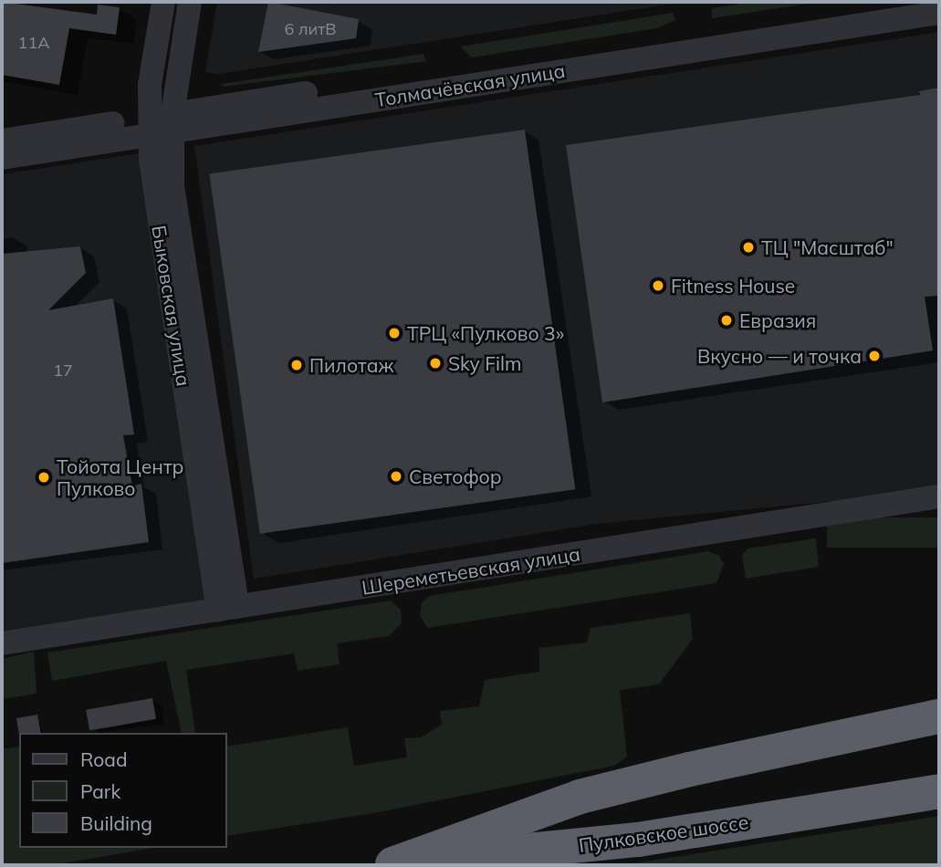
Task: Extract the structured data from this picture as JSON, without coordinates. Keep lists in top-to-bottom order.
{
  "streets": {
    "highway": ["Пулковское шоссе"],
    "street": ["Толмачёвская улица", "Быковская улица", "Шереметьевская улица"]
  },
  "crossings": [
    ["Толмачёвская улица", "Быковская улица"],
    ["Быковская улица", "Шереметьевская улица"]
  ],
  "places": [
    "ТЦ \"Масштаб\"",
    "Fitness House",
    "Евразия",
    "ТРЦ «Пулково 3»",
    "Вкусно — и точка",
    "Sky Film",
    "Пилотаж",
    "Светофор",
    "Тойота Центр Пулково"
  ],
  "house_numbers": ["6 литВ", "11А", "17"],
  "legend": ["Road", "Park", "Building"]
}
